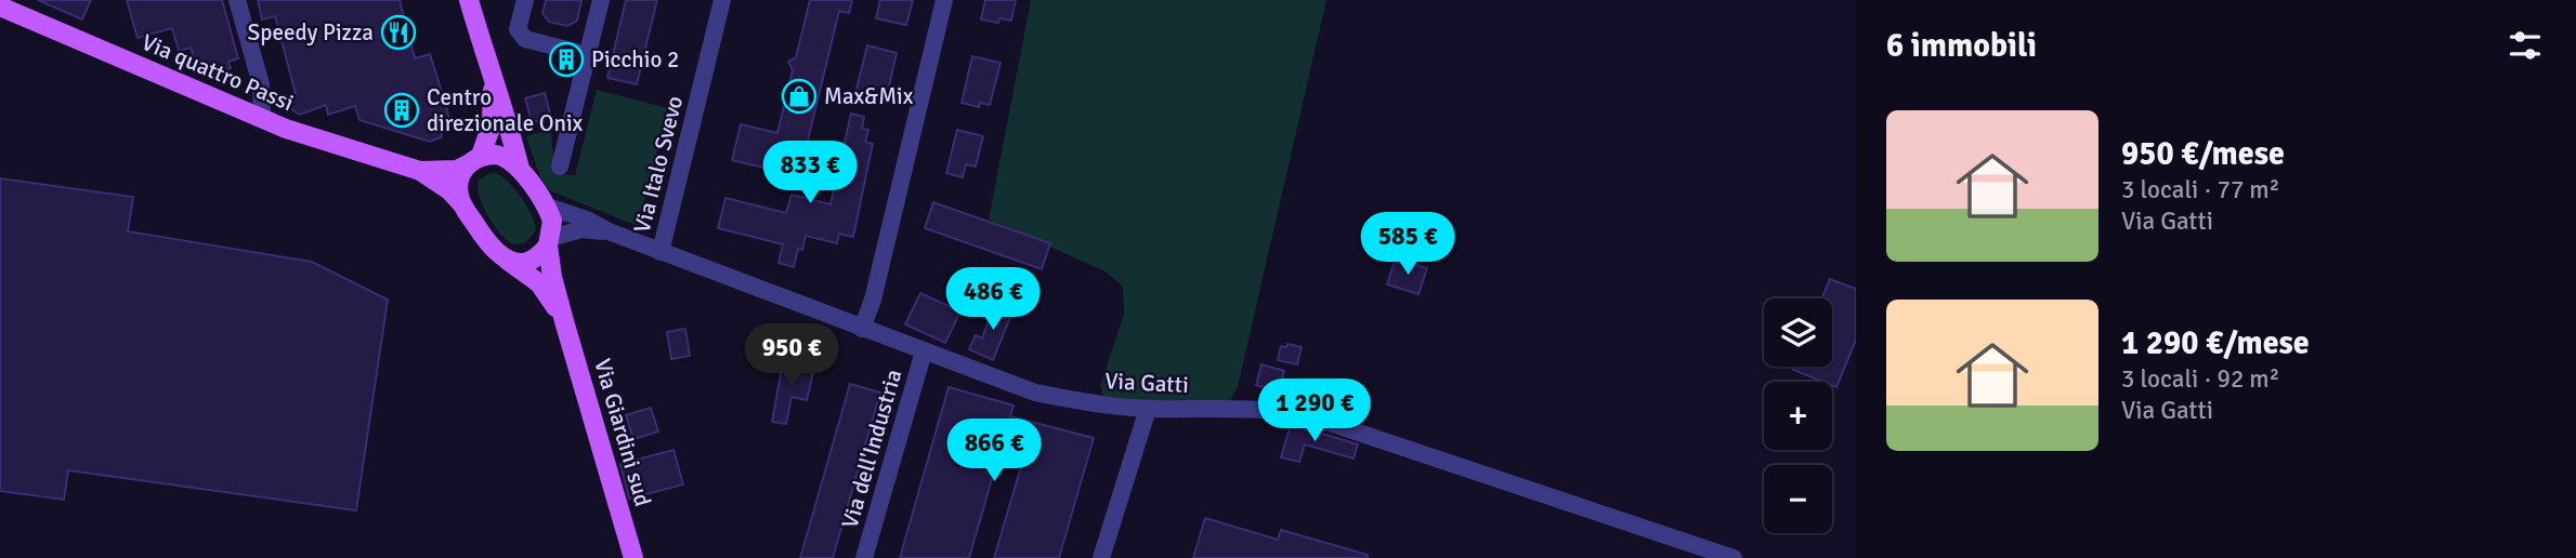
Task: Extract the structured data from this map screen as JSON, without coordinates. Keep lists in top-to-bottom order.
{
  "streets": {
    "main road": ["Via quattro Passi", "Via Giardini sud"],
    "street": ["Via Italo Svevo", "Via Gatti", "Via dell'Industria"]
  },
  "crossings": [
    ["Via quattro Passi", "Via Gatti"],
    ["Via quattro Passi", "Via Giardini sud"],
    ["Via Italo Svevo", "Via Gatti"],
    ["Via Gatti", "Via Giardini sud"],
    ["Via Gatti", "Via dell'Industria"]
  ],
  "places": {
    "restaurant": ["Speedy Pizza"],
    "building": ["Picchio 2", "Centro direzionale Onix"],
    "shop": ["Max&Mix"]
  },
  "page": {
    "heading": "6 immobili",
    "list": [
      {
        "name": "950 €/mese",
        "note": "3 locali · 77 m² · Via Gatti"
      },
      {
        "name": "1 290 €/mese",
        "note": "3 locali · 92 m² · Via Gatti"
      }
    ],
    "price": [
      "833 €",
      "585 €",
      "486 €",
      "950 €",
      "1 290 €",
      "866 €"
    ],
    "map_buttons": ["+", "−"]
  }
}
